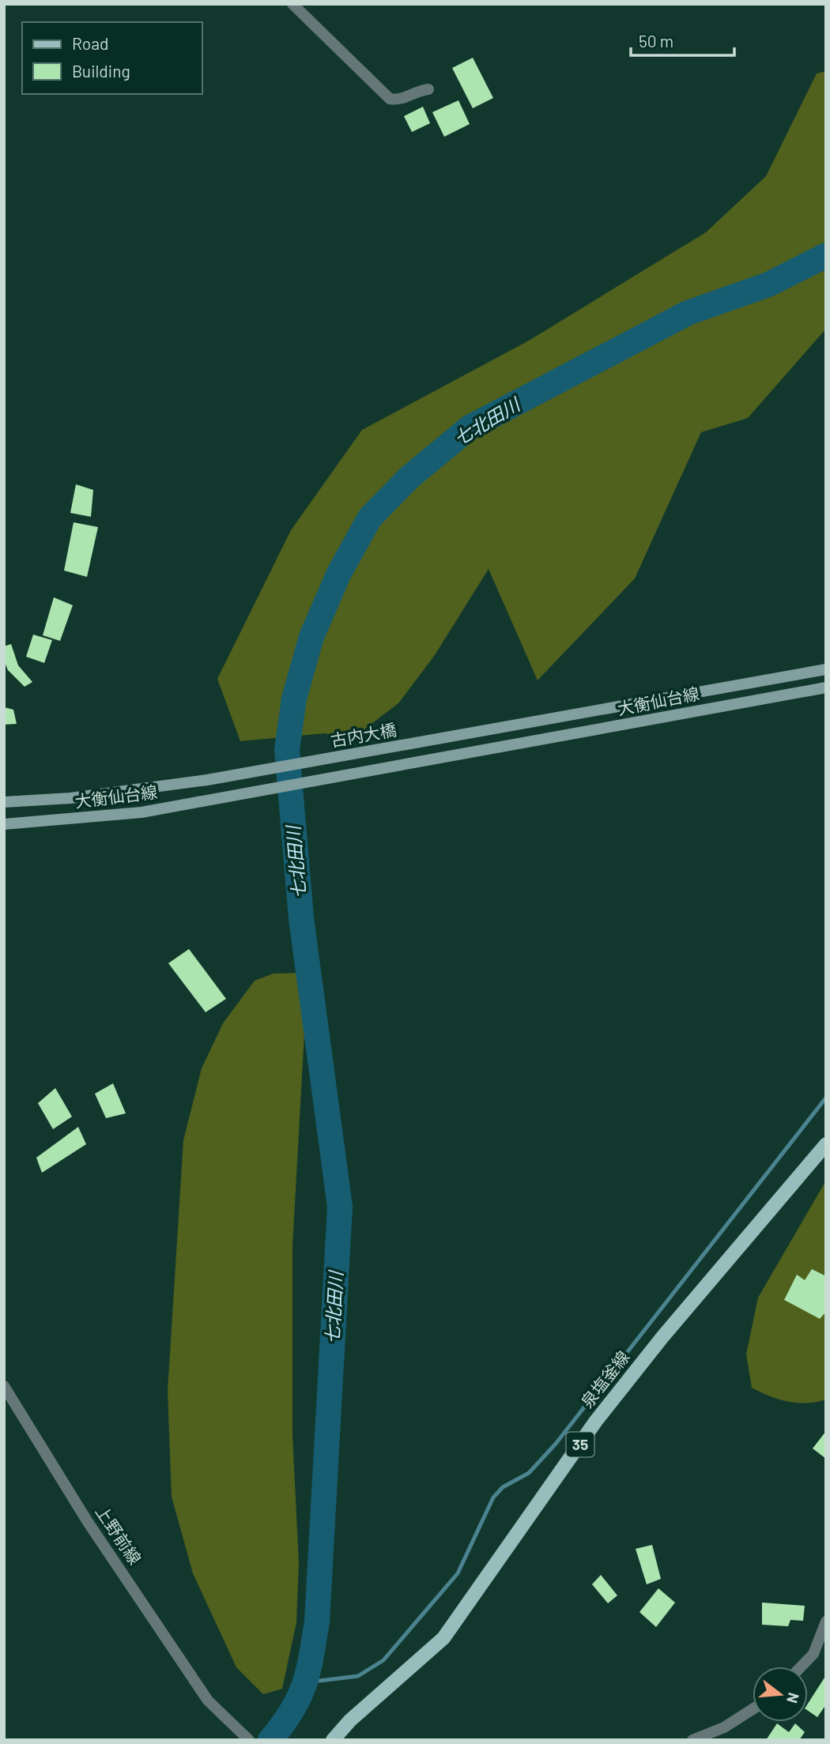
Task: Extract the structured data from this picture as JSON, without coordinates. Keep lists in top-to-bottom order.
{
  "streets": {
    "main road": [
      "大衡仙台線",
      "古内大橋",
      "泉塩釜線",
      "35"
    ],
    "street": ["上野前線"]
  },
  "crossings": [
    ["大衡仙台線", "古内大橋"]
  ],
  "water": ["七北田川"],
  "legend": ["Road", "Building"],
  "scale_bar": "50 m",
  "north": "right"
}
